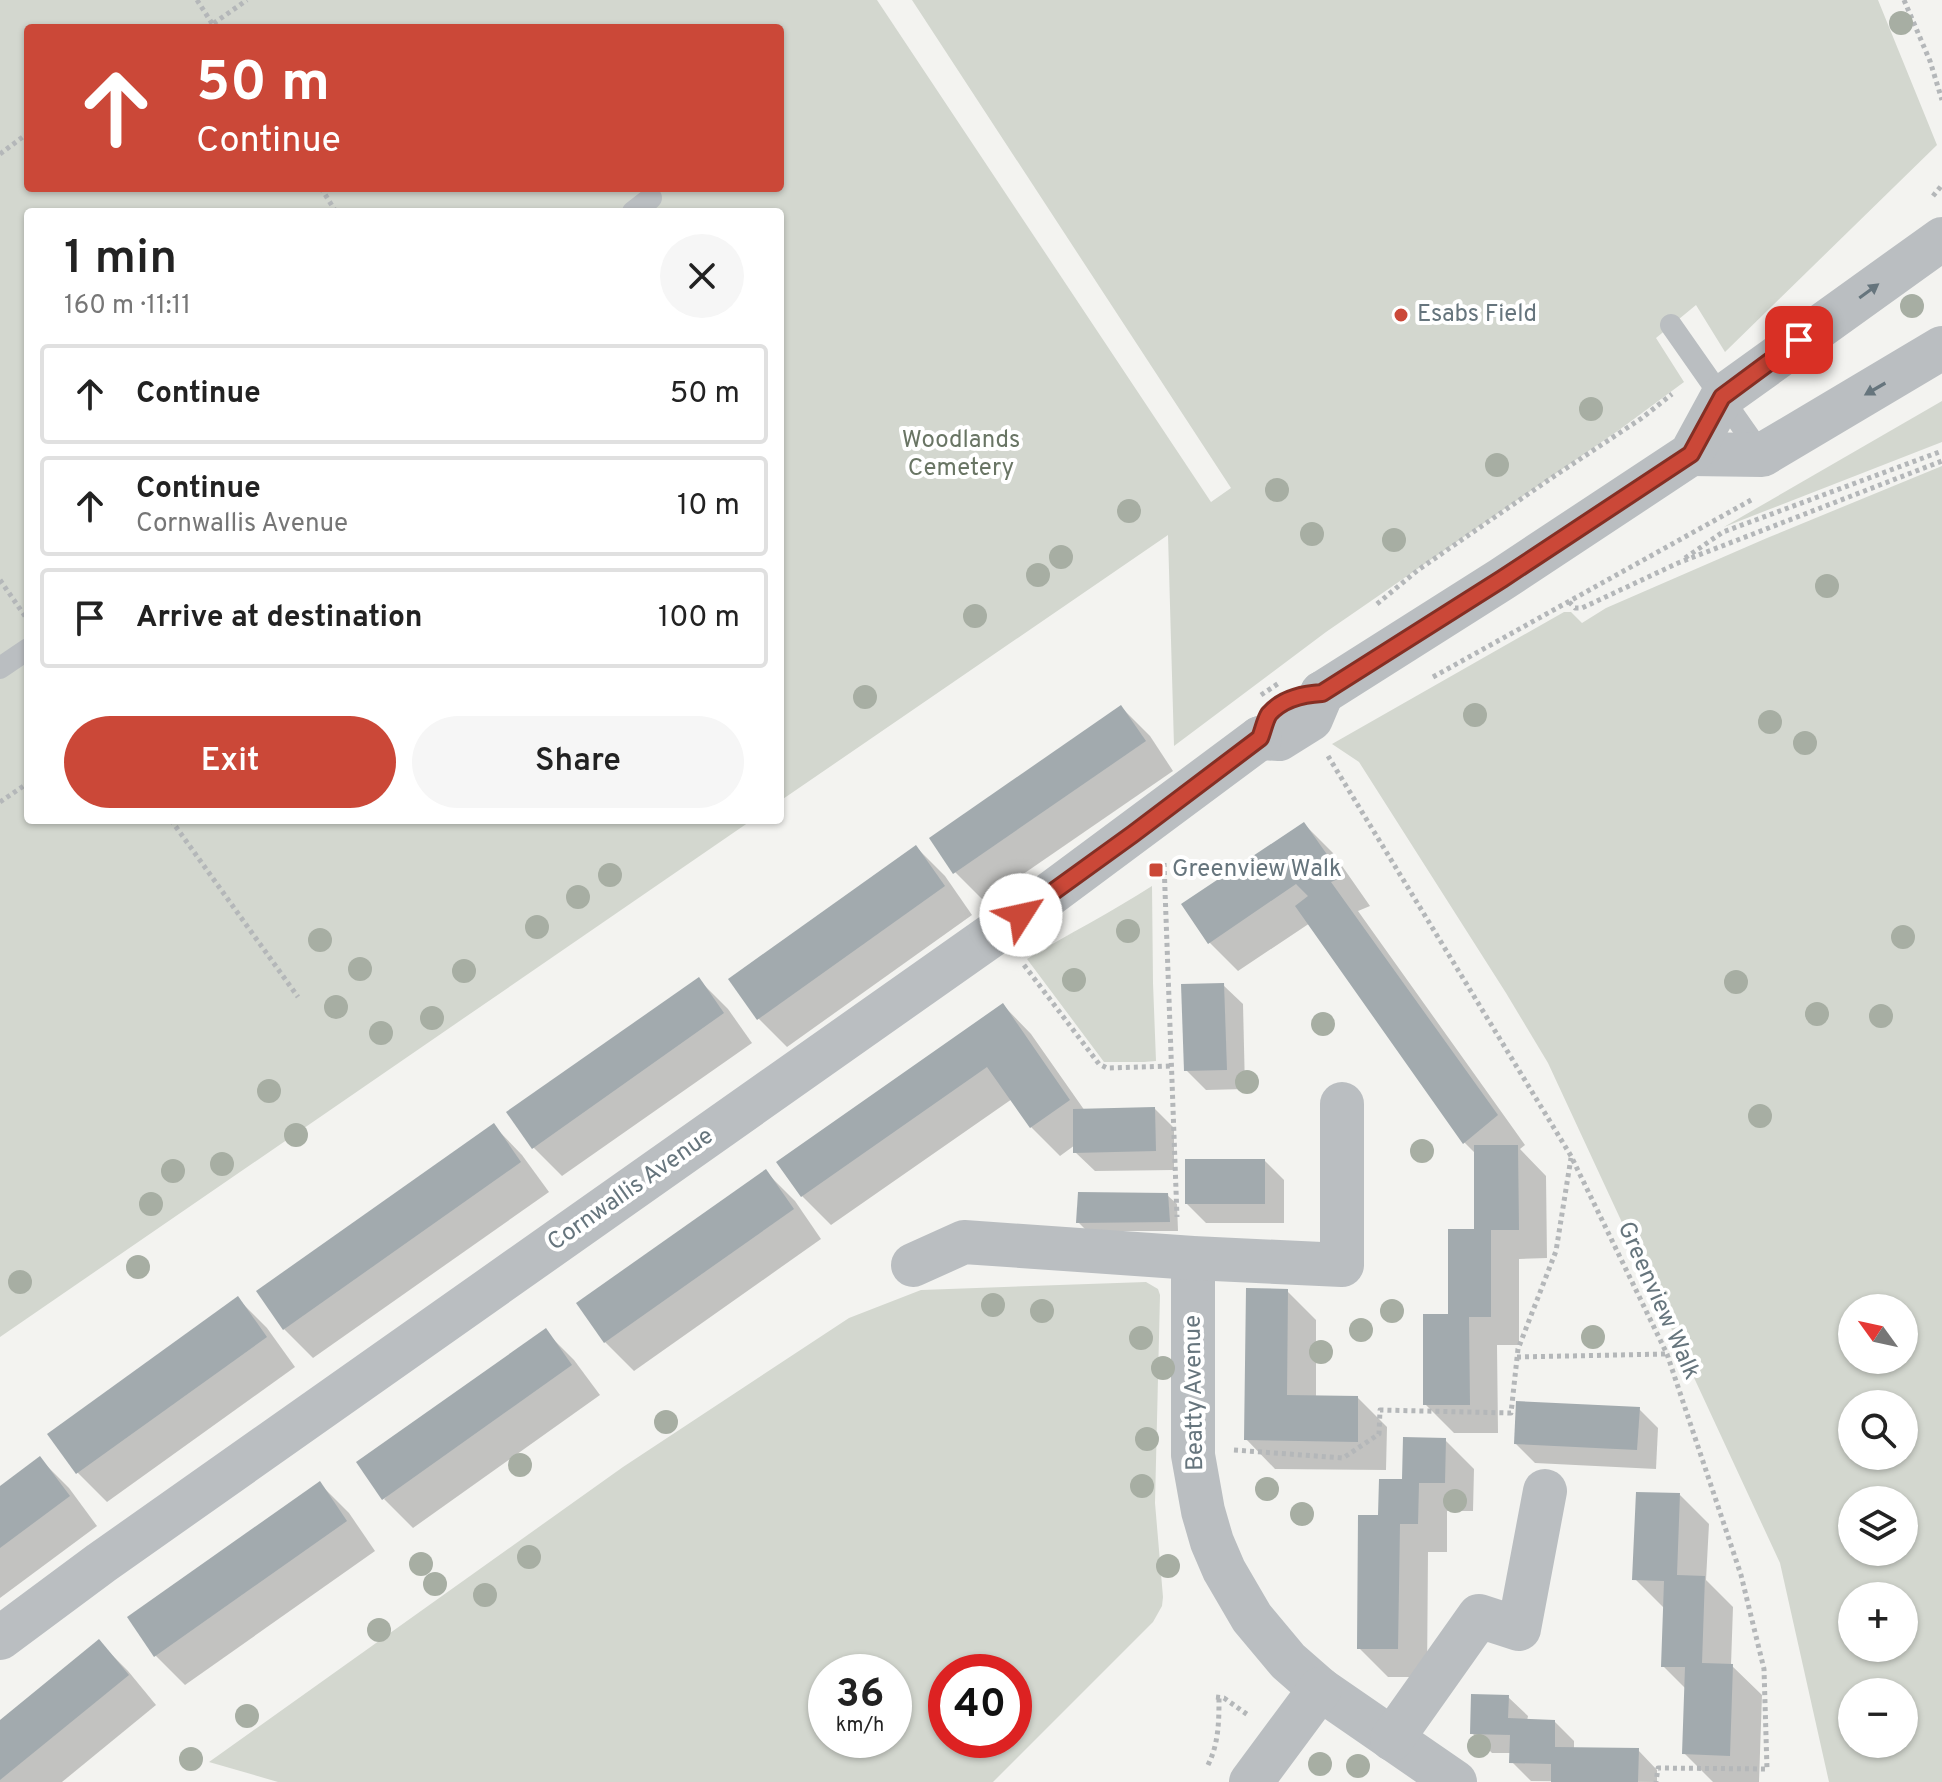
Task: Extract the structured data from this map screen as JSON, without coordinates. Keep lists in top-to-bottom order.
{
  "streets": {
    "street": ["Cornwallis Avenue", "Beatty Avenue"],
    "path": ["Greenview Walk"]
  },
  "parks": ["Woodlands Cemetery"],
  "places": {
    "other": ["Esabs Field"],
    "transit": ["Greenview Walk"]
  },
  "north": "top left",
  "page": {
    "turn": ["50 m", "Continue"],
    "heading": ["1 min", "160 m · 11:11"],
    "list": [
      {
        "name": "Continue",
        "value": "50 m"
      },
      {
        "name": "Continue",
        "note": "Cornwallis Avenue",
        "value": "10 m"
      },
      {
        "name": "Arrive at destination",
        "value": "100 m"
      }
    ],
    "buttons": ["Exit", "Share"],
    "map_buttons": ["+", "−"],
    "speed": "36 km/h",
    "limit": "40"
  }
}
